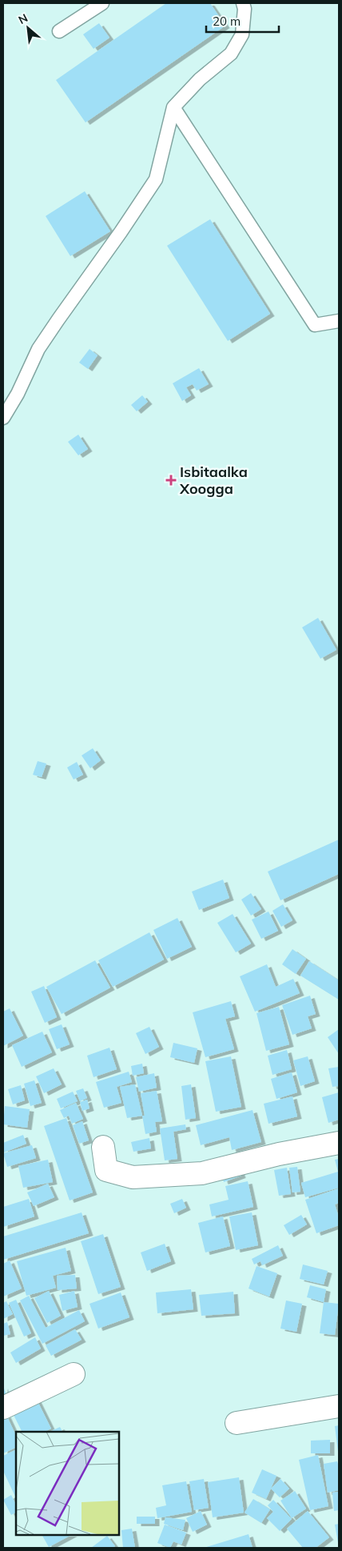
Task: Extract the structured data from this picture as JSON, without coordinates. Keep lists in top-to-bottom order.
{
  "places": {
    "health": ["Isbitaalka Xoogga"]
  },
  "scale_bar": "20 m",
  "north": "top left"
}
